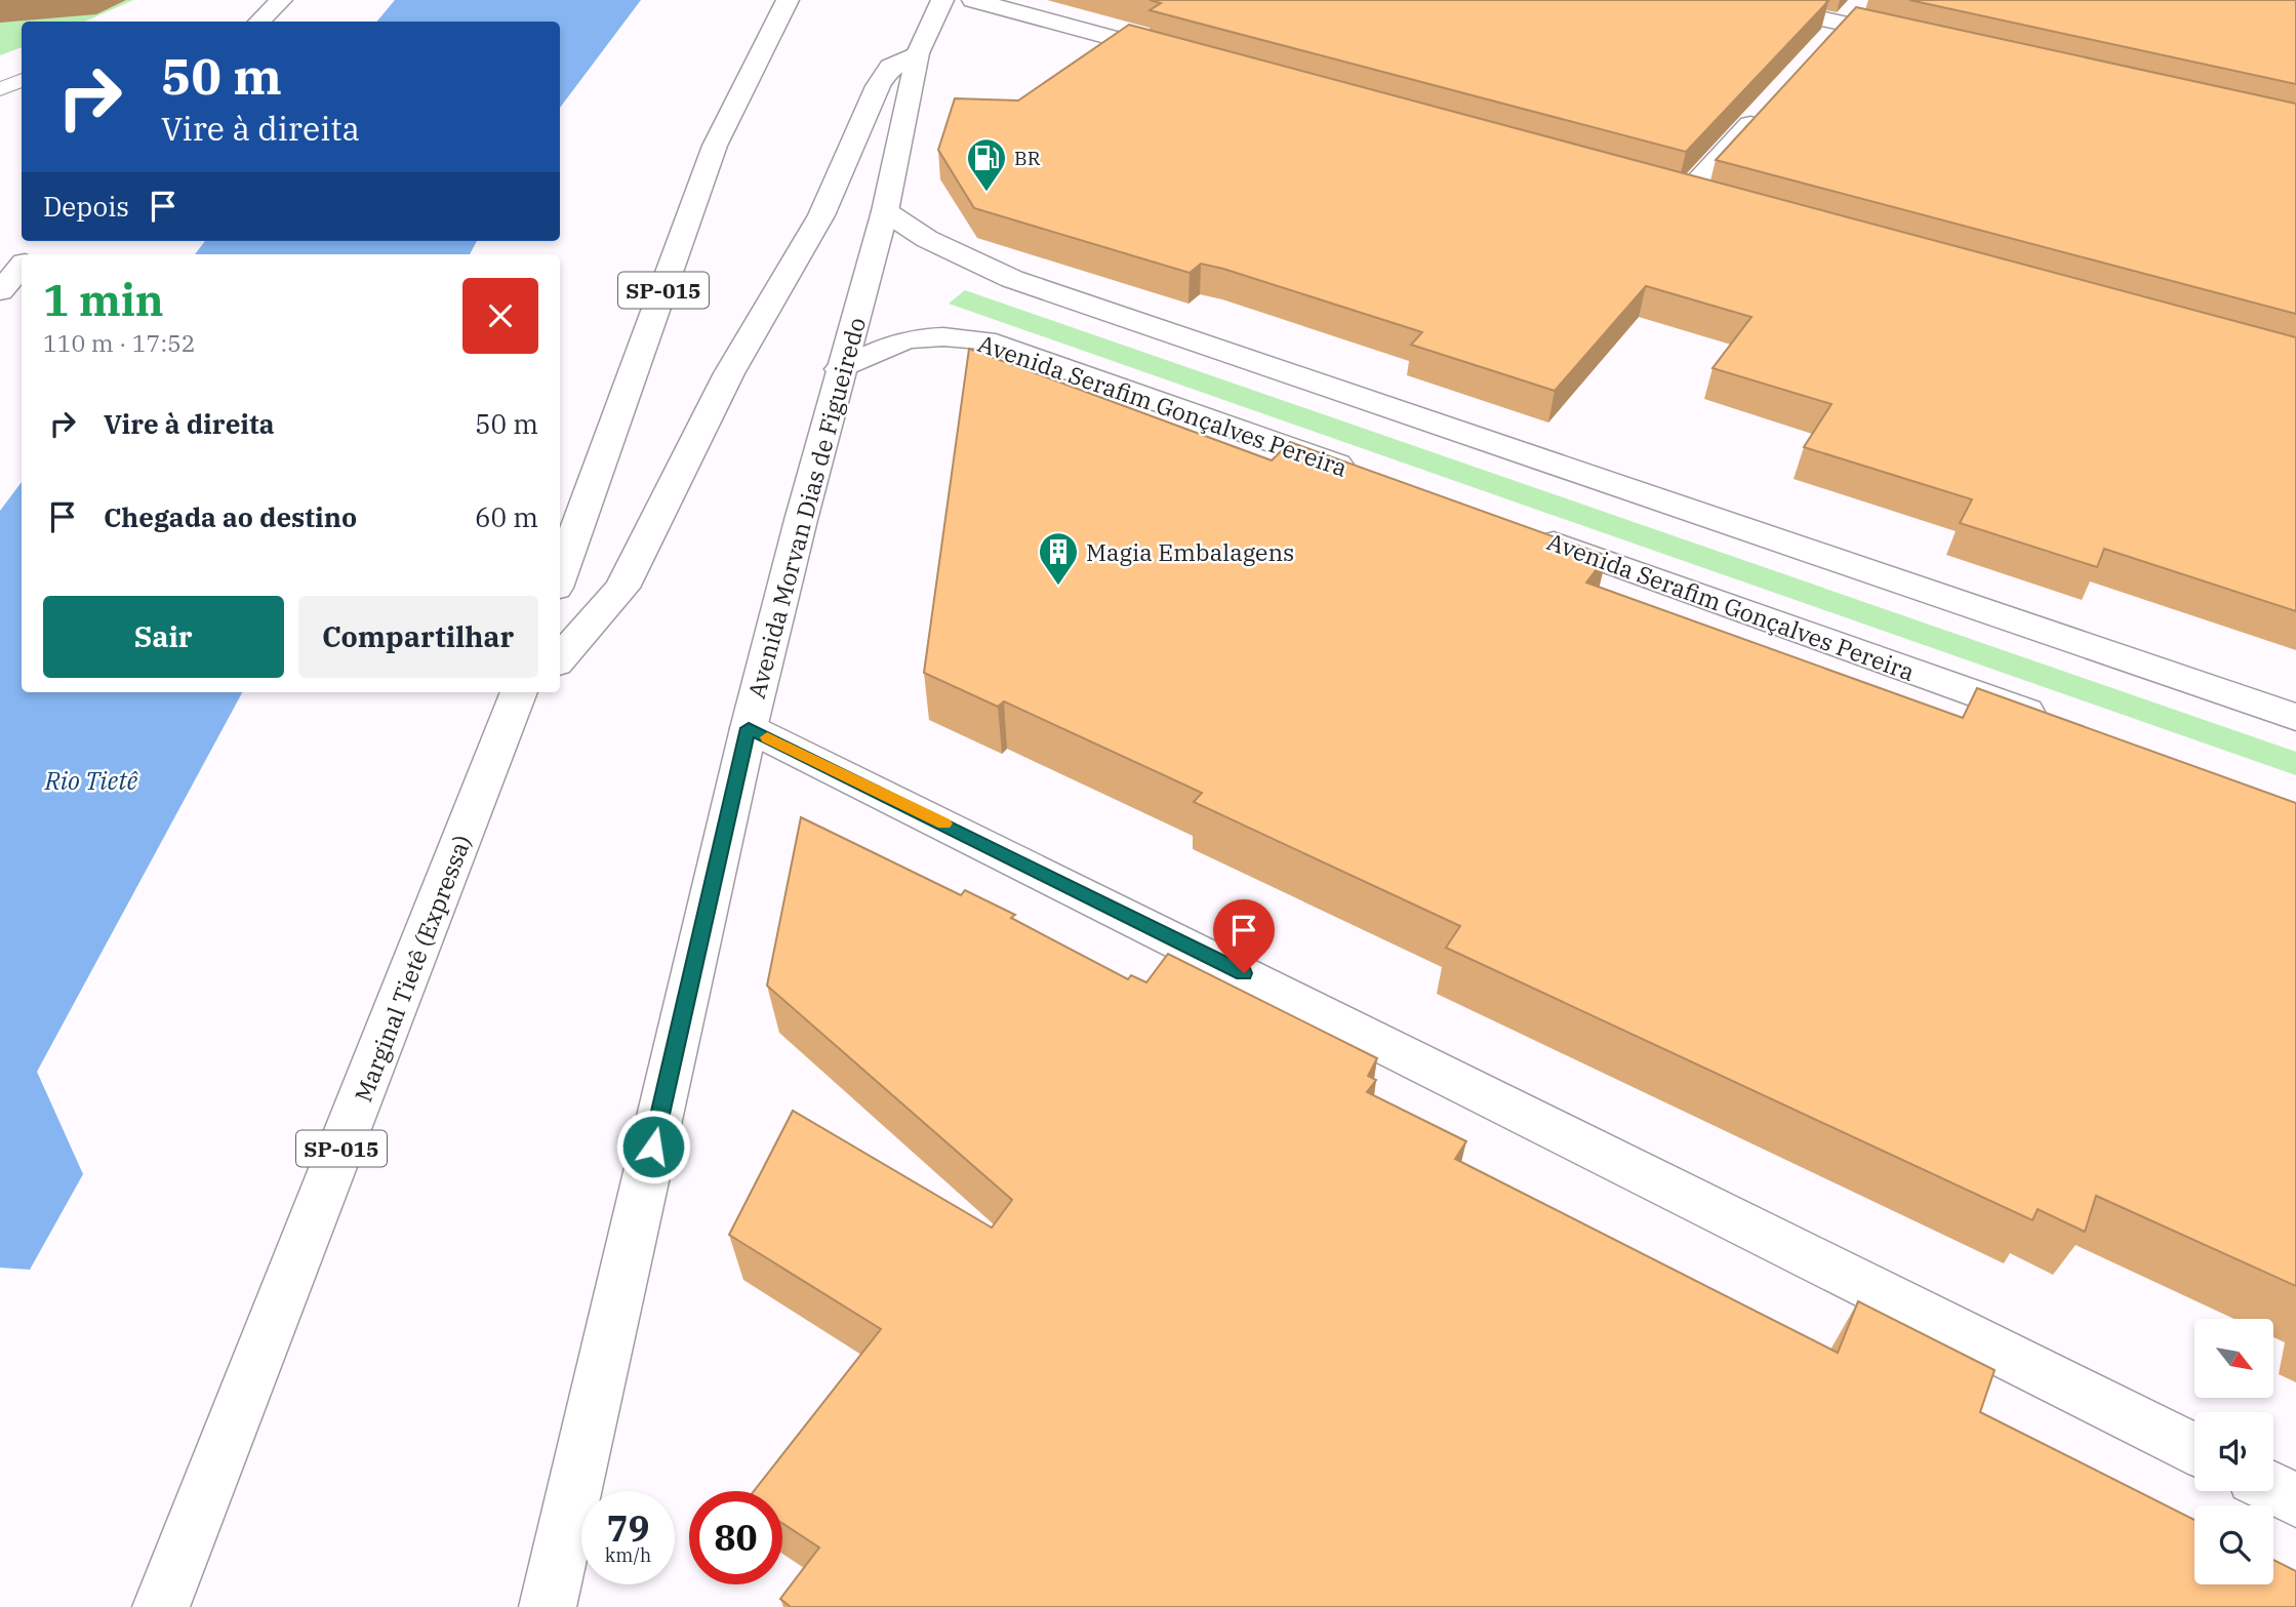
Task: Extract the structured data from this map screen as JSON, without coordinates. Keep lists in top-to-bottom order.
{
  "streets": {
    "main road": [
      "SP-015",
      "Avenida Serafim Gonçalves Pereira",
      "Avenida Morvan Dias de Figueiredo",
      "Marginal Tietê (Expressa)"
    ]
  },
  "crossings": [
    ["Avenida Serafim Gonçalves Pereira", "Avenida Morvan Dias de Figueiredo"]
  ],
  "water": ["Rio Tietê"],
  "places": {
    "fuel station": ["BR"],
    "building": ["Magia Embalagens"]
  },
  "north": "bottom right",
  "page": {
    "turn": ["50 m", "Vire à direita"],
    "then": "Depois",
    "heading": ["1 min", "110 m · 17:52"],
    "list": [
      {
        "name": "Vire à direita",
        "value": "50 m"
      },
      {
        "name": "Chegada ao destino",
        "value": "60 m"
      }
    ],
    "buttons": ["Sair", "Compartilhar"],
    "speed": "79 km/h",
    "limit": "80"
  }
}
